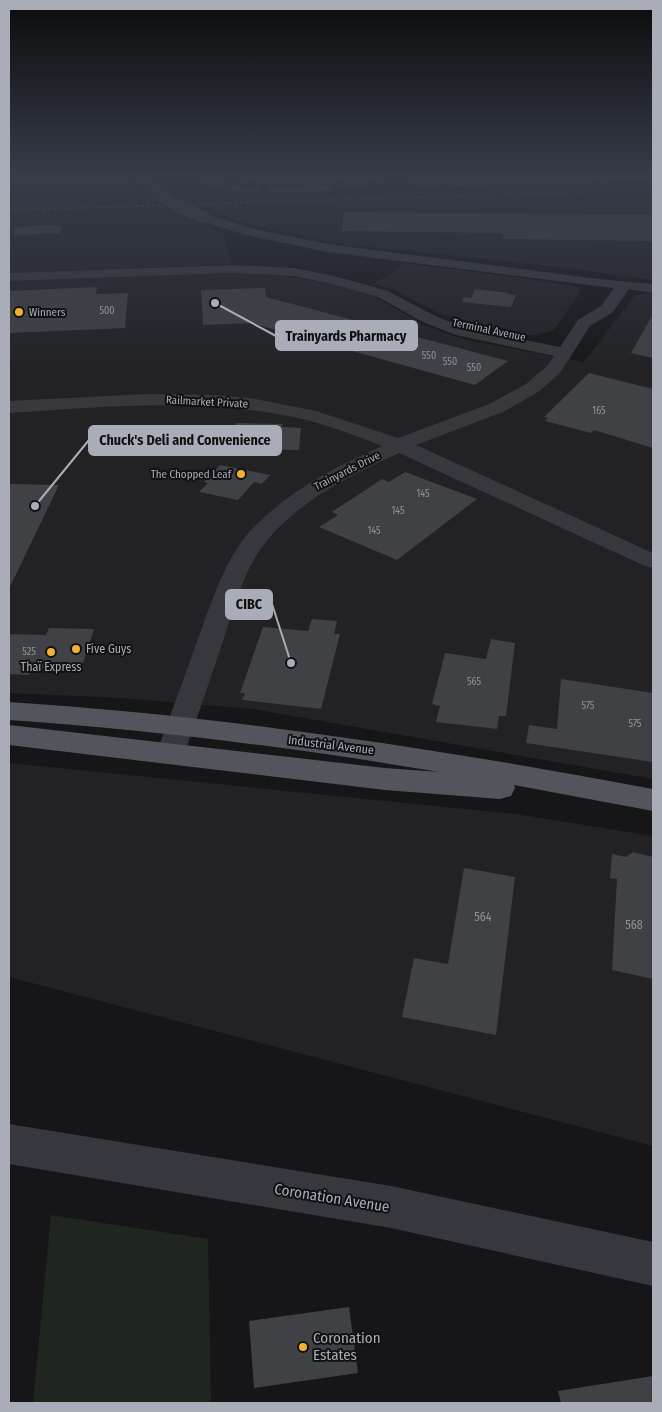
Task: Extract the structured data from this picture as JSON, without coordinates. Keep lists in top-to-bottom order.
{
  "streets": {
    "main road": ["Industrial Avenue"],
    "street": [
      "Terminal Avenue",
      "Railmarket Private",
      "Trainyards Drive",
      "Coronation Avenue"
    ]
  },
  "crossings": [
    ["Terminal Avenue", "Trainyards Drive"],
    ["Railmarket Private", "Trainyards Drive"],
    ["Trainyards Drive", "Industrial Avenue"]
  ],
  "places": [
    "Trainyards Pharmacy",
    "Winners",
    "The Chopped Leaf",
    "Chuck's Deli and Convenience",
    "Five Guys",
    "Thaï Express",
    "CIBC",
    "Coronation Estates"
  ],
  "house_numbers": [
    "500",
    "550",
    "550",
    "550",
    "165",
    "145",
    "145",
    "145",
    "525",
    "565",
    "575",
    "575",
    "564",
    "568"
  ]
}
